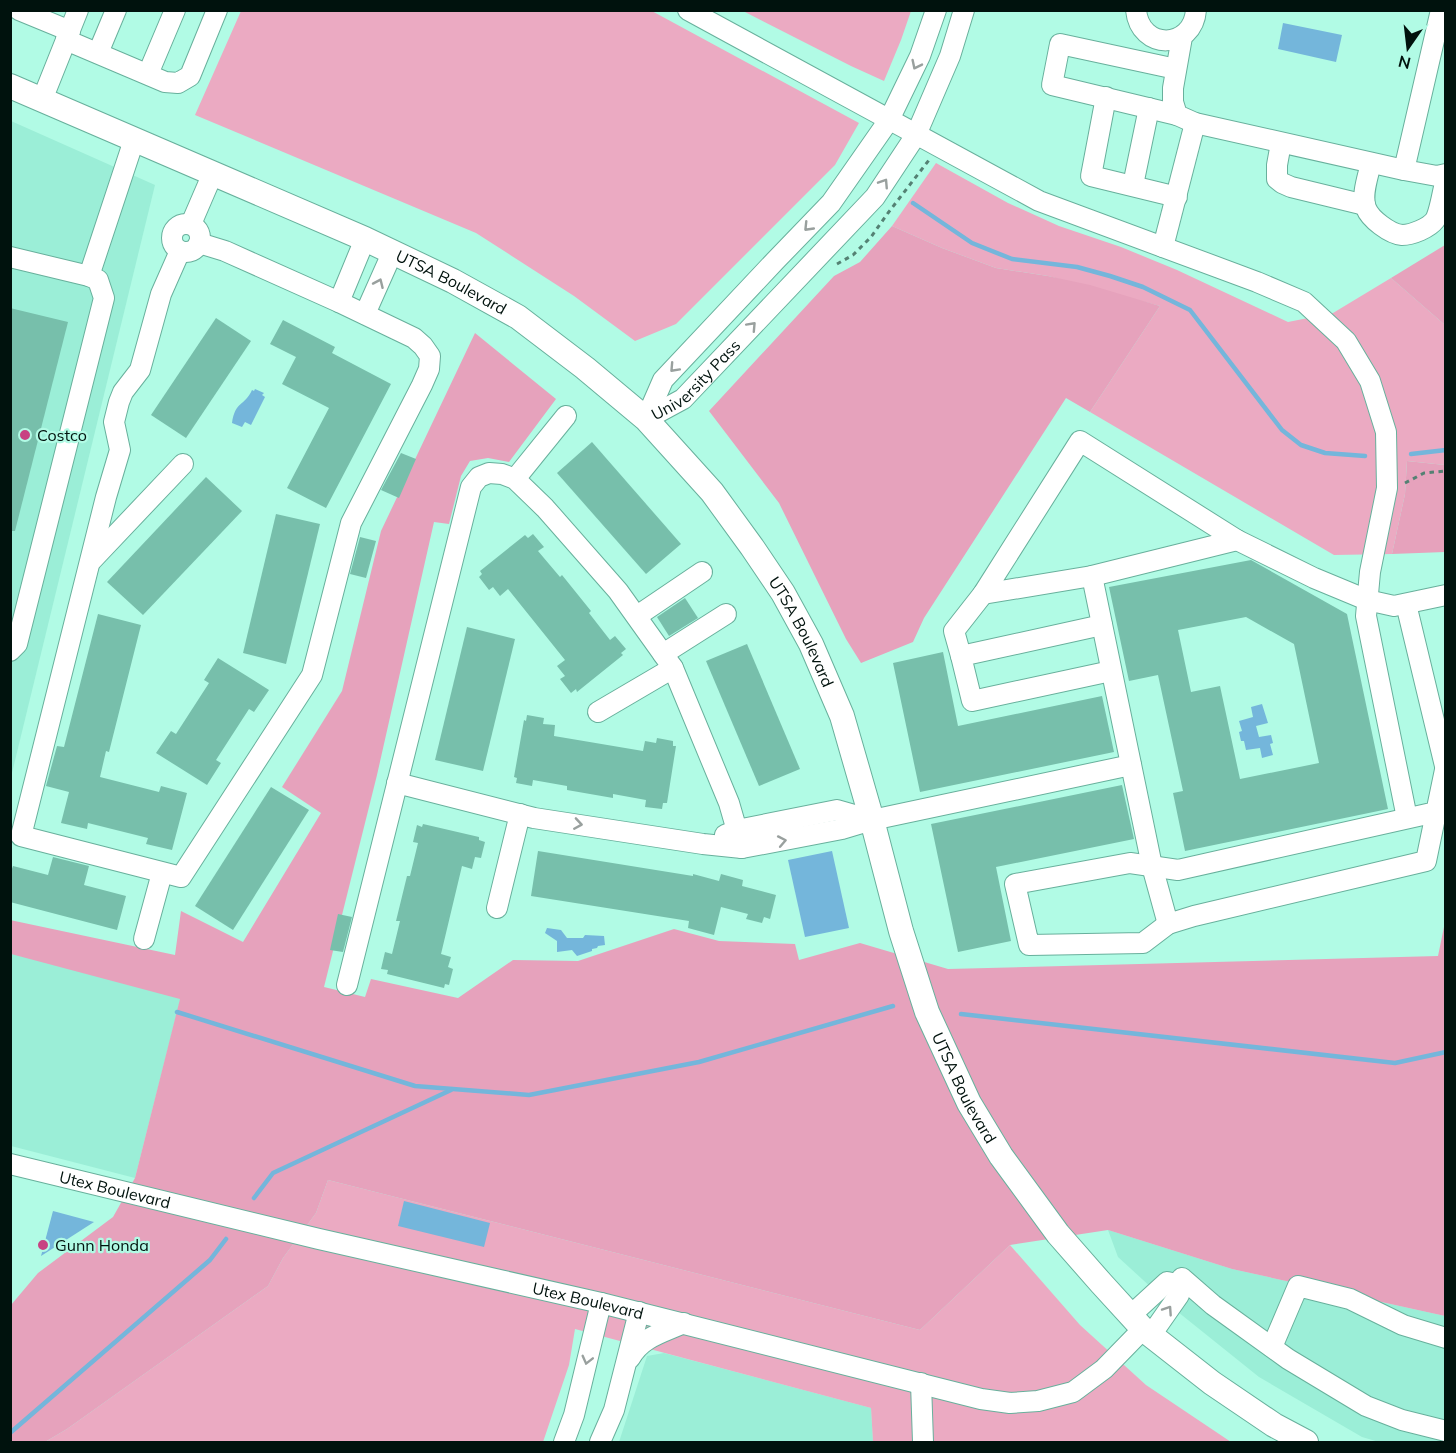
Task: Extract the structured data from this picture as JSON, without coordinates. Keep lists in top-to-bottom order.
{
  "streets": {
    "main road": ["UTSA Boulevard"],
    "street": ["University Pass", "Utex Boulevard"]
  },
  "crossings": [
    ["UTSA Boulevard", "University Pass"],
    ["UTSA Boulevard", "Utex Boulevard"]
  ],
  "places": ["Costco", "Gunn Honda"],
  "north": "bottom"
}
